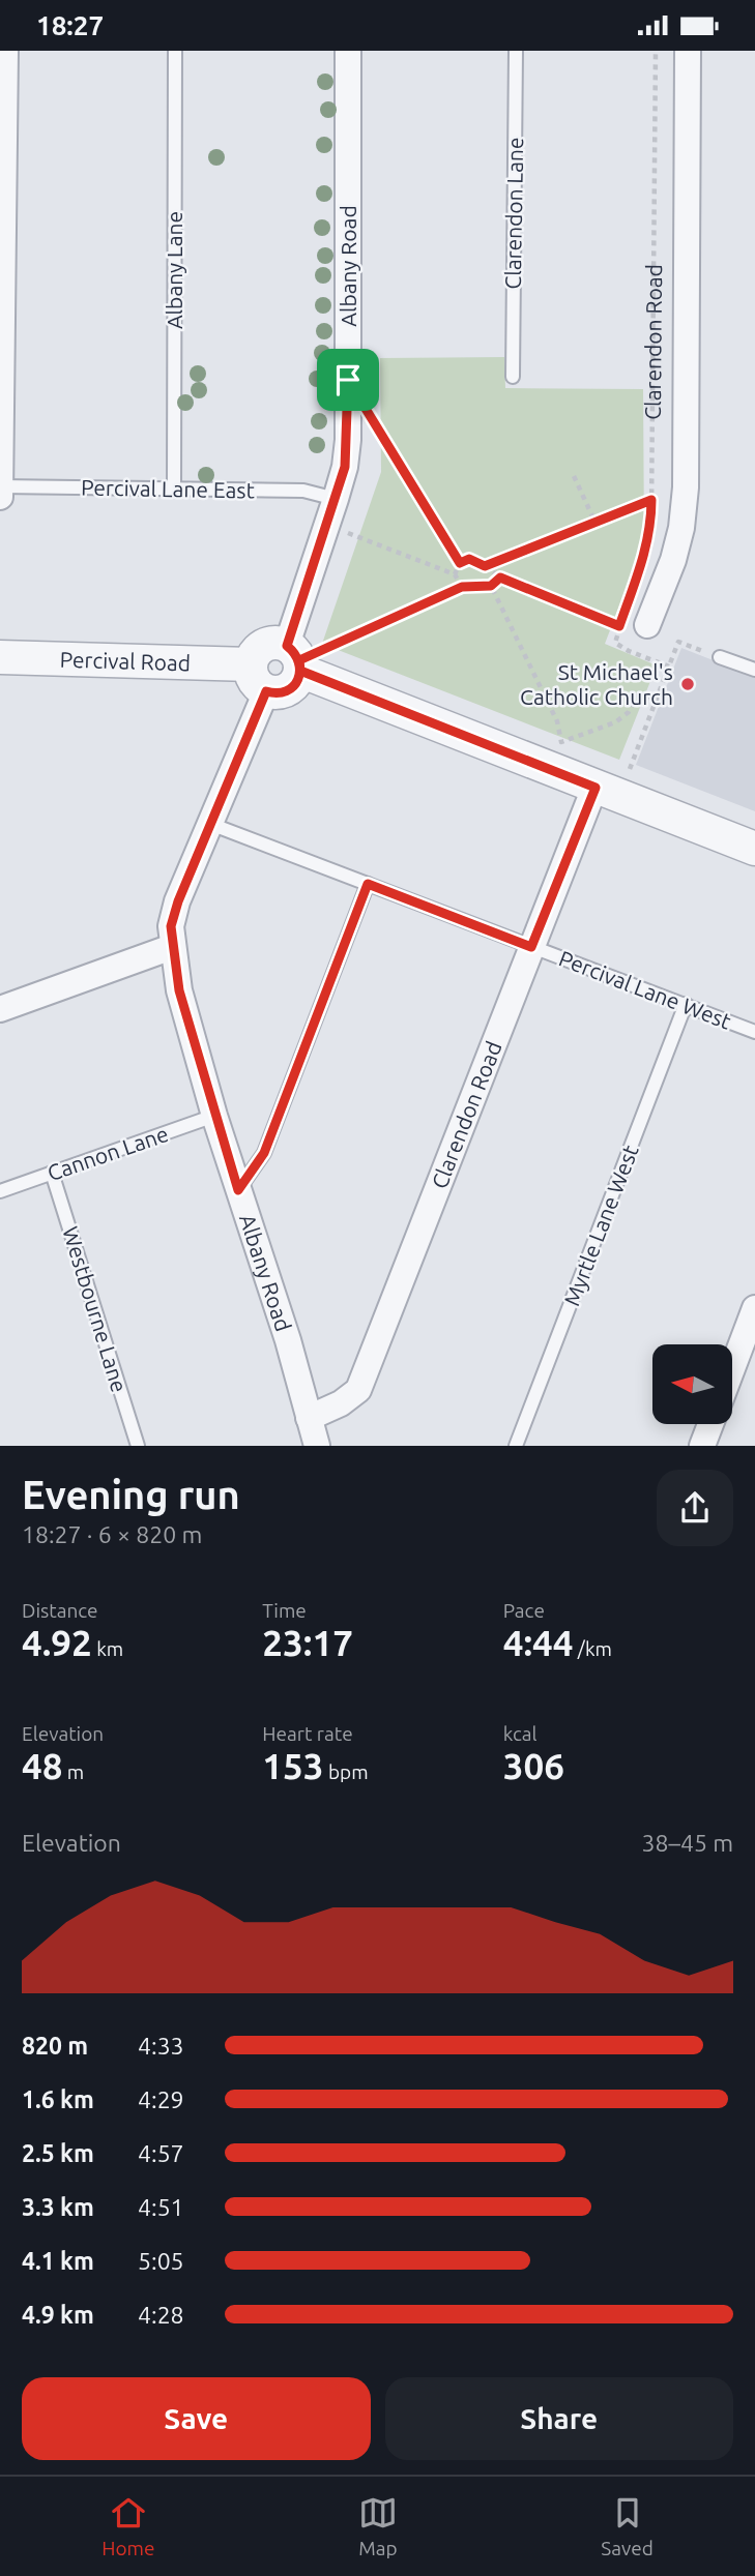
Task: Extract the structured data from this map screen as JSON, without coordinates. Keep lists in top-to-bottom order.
{
  "streets": {
    "street": ["Albany Road", "Clarendon Road", "Percival Road"],
    "lane": [
      "Clarendon Lane",
      "Albany Lane",
      "Percival Lane East",
      "Percival Lane West",
      "Cannon Lane",
      "Myrtle Lane West",
      "Westbourne Lane"
    ]
  },
  "crossings": [
    ["Albany Road", "Clarendon Road"],
    ["Albany Road", "Percival Lane East"],
    ["Albany Road", "Percival Road"],
    ["Albany Road", "Percival Lane West"],
    ["Albany Road", "Cannon Lane"],
    ["Albany Lane", "Percival Lane East"],
    ["Clarendon Road", "Percival Lane West"],
    ["Percival Lane West", "Myrtle Lane West"],
    ["Cannon Lane", "Westbourne Lane"]
  ],
  "places": ["St Michael's Catholic Church"],
  "north": "left",
  "page": {
    "status": "18:27",
    "heading": ["Evening run", "18:27 · 6 × 820 m"],
    "stats": [
      ["Distance", "4.92 km"],
      ["Time", "23:17"],
      ["Pace", "4:44 /km"],
      ["Elevation", "48 m"],
      ["Heart rate", "153 bpm"],
      ["kcal", "306"]
    ],
    "chart": ["Elevation", "38–45 m"],
    "list": [
      {
        "name": "820 m",
        "note": "4:33"
      },
      {
        "name": "1.6 km",
        "note": "4:29"
      },
      {
        "name": "2.5 km",
        "note": "4:57"
      },
      {
        "name": "3.3 km",
        "note": "4:51"
      },
      {
        "name": "4.1 km",
        "note": "5:05"
      },
      {
        "name": "4.9 km",
        "note": "4:28"
      }
    ],
    "buttons": ["Save", "Share"],
    "tabs": ["Home", "Map", "Saved"]
  }
}
